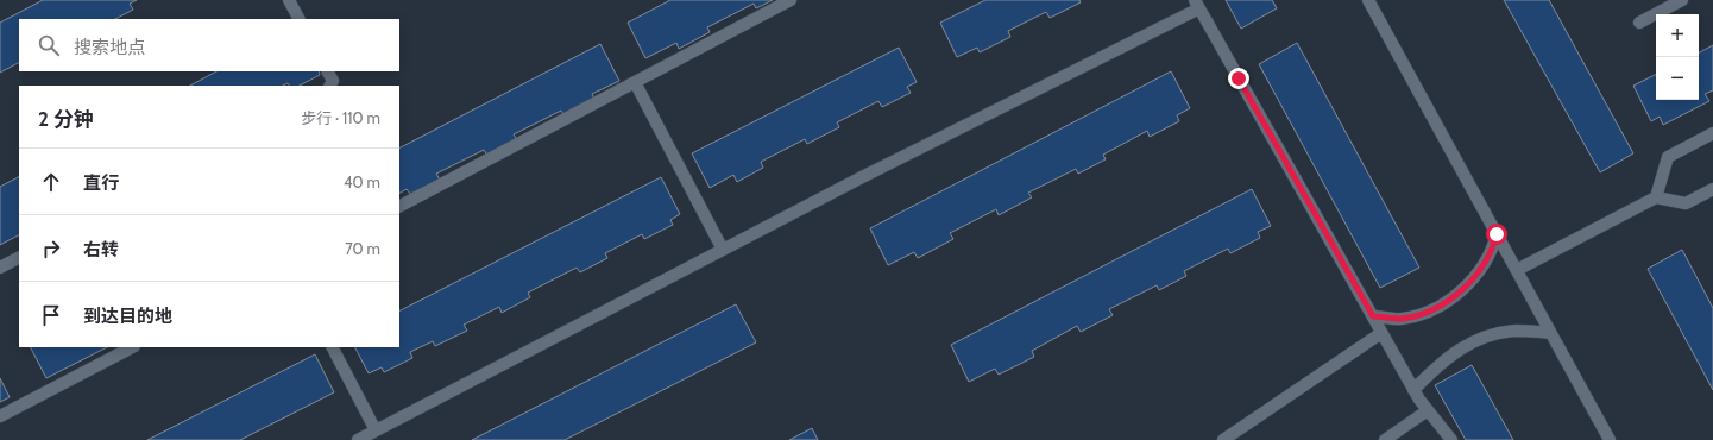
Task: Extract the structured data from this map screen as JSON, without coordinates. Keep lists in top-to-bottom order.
{
  "page": {
    "map_buttons": ["+", "−"],
    "search": "搜索地点",
    "heading": ["2 分钟", "步行 · 110 m"],
    "list": [
      ["直行", "40 m"],
      ["右转", "70 m"],
      "到达目的地"
    ]
  }
}
